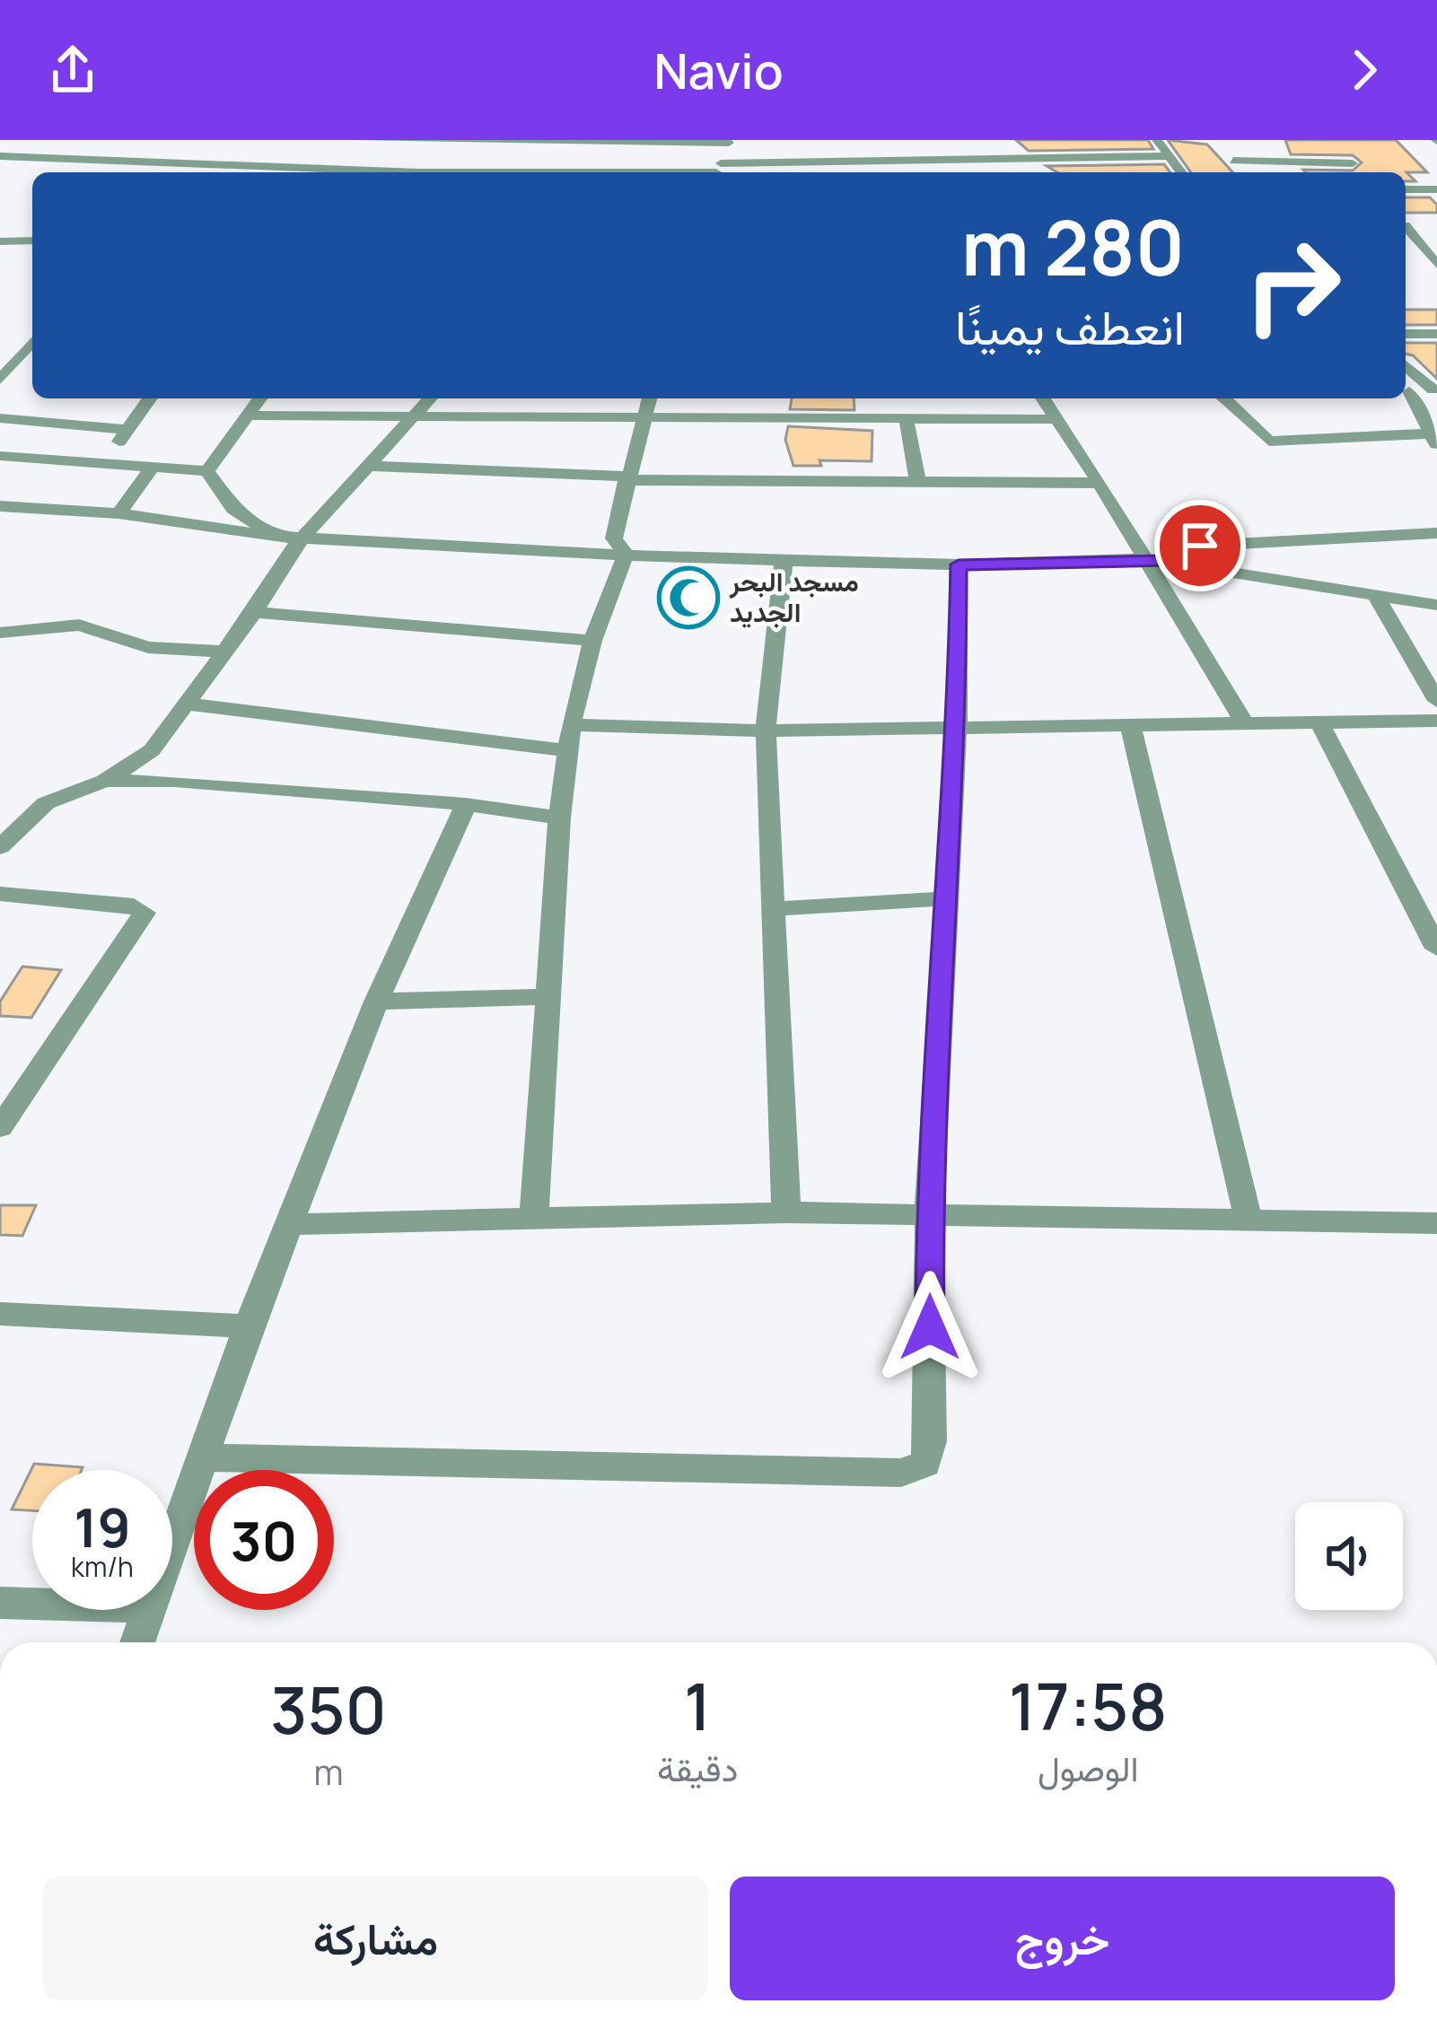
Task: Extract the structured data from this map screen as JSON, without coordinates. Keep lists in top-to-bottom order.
{
  "places": {
    "mosque": ["مسجد البحر الجديد"]
  },
  "page": {
    "header": "Navio",
    "turn": ["280 m", "انعطف يمينًا"],
    "speed": "19 km/h",
    "limit": "30",
    "eta": [
      "17:58",
      "الوصول",
      "1",
      "دقيقة",
      "350",
      "m"
    ],
    "buttons": ["خروج", "مشاركة"]
  }
}
